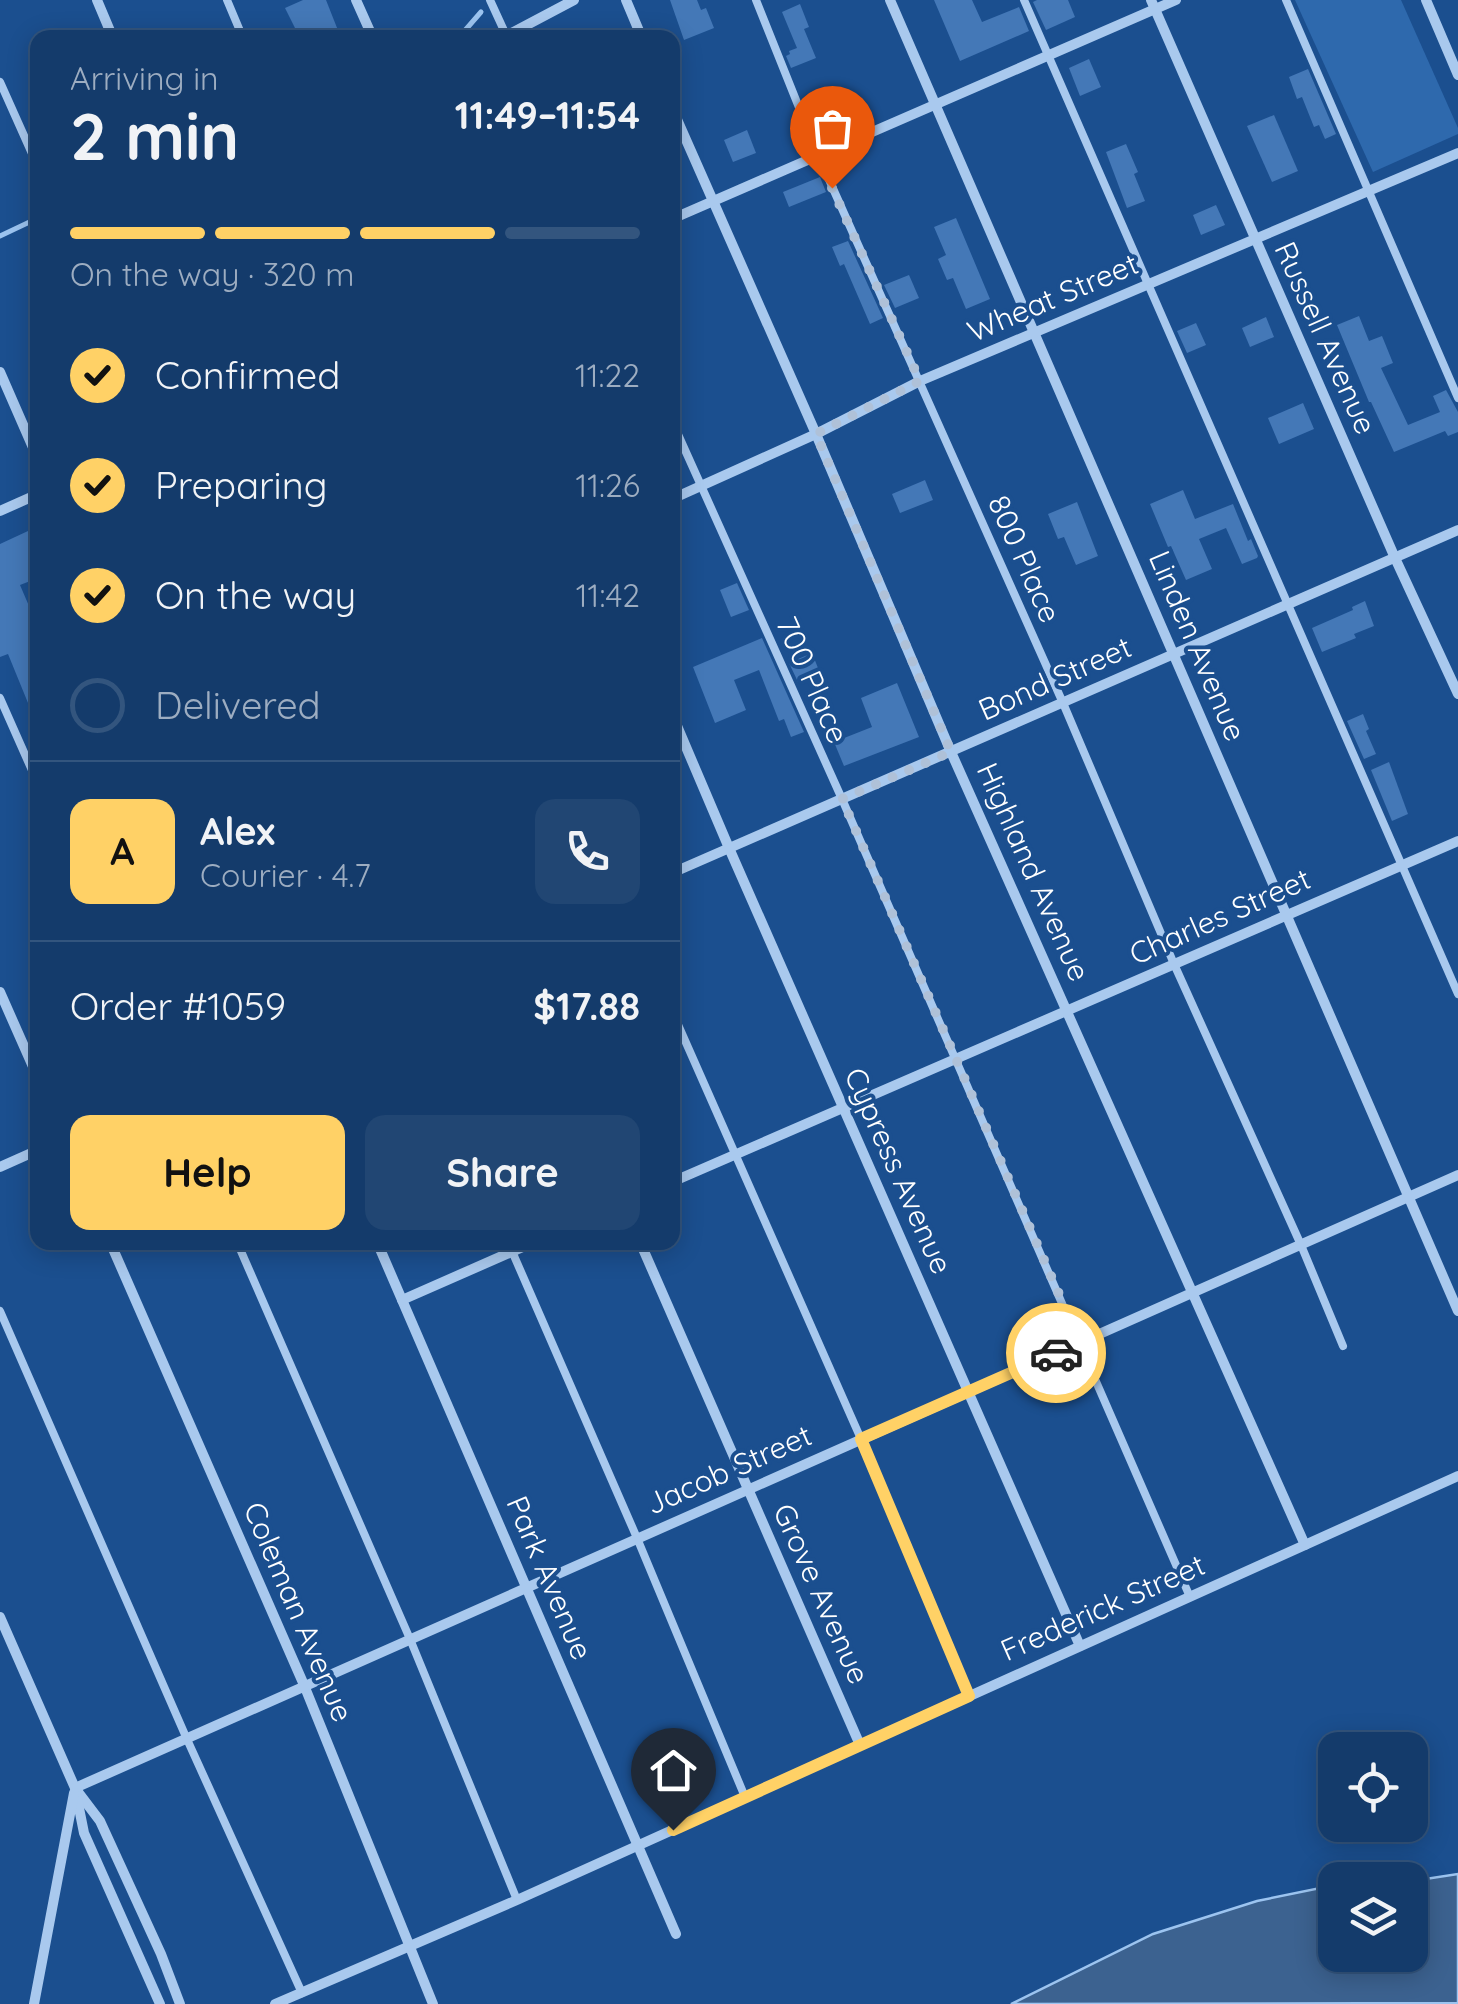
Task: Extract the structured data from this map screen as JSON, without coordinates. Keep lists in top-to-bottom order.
{
  "streets": {
    "street": [
      "Wheat Street",
      "Russell Avenue",
      "Linden Avenue",
      "Bond Street",
      "Highland Avenue",
      "Charles Street",
      "Cypress Avenue",
      "Jacob Street",
      "Park Avenue",
      "Grove Avenue",
      "Frederick Street",
      "Coleman Avenue"
    ],
    "lane": ["800 Place", "700 Place"]
  },
  "crossings": [
    ["Wheat Street", "Russell Avenue"],
    ["Wheat Street", "800 Place"],
    ["Wheat Street", "Linden Avenue"],
    ["Wheat Street", "700 Place"],
    ["Wheat Street", "Highland Avenue"],
    ["Russell Avenue", "Bond Street"],
    ["800 Place", "Bond Street"],
    ["800 Place", "Charles Street"],
    ["800 Place", "Jacob Street"],
    ["Linden Avenue", "Bond Street"],
    ["Linden Avenue", "Charles Street"],
    ["Linden Avenue", "Jacob Street"],
    ["Bond Street", "700 Place"],
    ["Bond Street", "Highland Avenue"],
    ["Bond Street", "Cypress Avenue"],
    ["700 Place", "Charles Street"],
    ["700 Place", "Jacob Street"],
    ["700 Place", "Frederick Street"],
    ["Highland Avenue", "Charles Street"],
    ["Highland Avenue", "Jacob Street"],
    ["Highland Avenue", "Frederick Street"],
    ["Charles Street", "Cypress Avenue"],
    ["Cypress Avenue", "Jacob Street"],
    ["Cypress Avenue", "Frederick Street"],
    ["Jacob Street", "Park Avenue"],
    ["Jacob Street", "Grove Avenue"],
    ["Jacob Street", "Coleman Avenue"],
    ["Park Avenue", "Frederick Street"],
    ["Grove Avenue", "Frederick Street"],
    ["Frederick Street", "Coleman Avenue"]
  ],
  "page": {
    "heading": ["2 min", "Arriving in", "11:49–11:54"],
    "panel": [
      "Alex",
      "Courier · 4.7",
      "Order #1059",
      "$17.88"
    ],
    "bar": "On the way · 320 m",
    "list": [
      ["Confirmed", "11:22"],
      ["Preparing", "11:26"],
      ["On the way", "11:42"],
      "Delivered"
    ],
    "round": "A",
    "buttons": ["Help", "Share"]
  }
}
